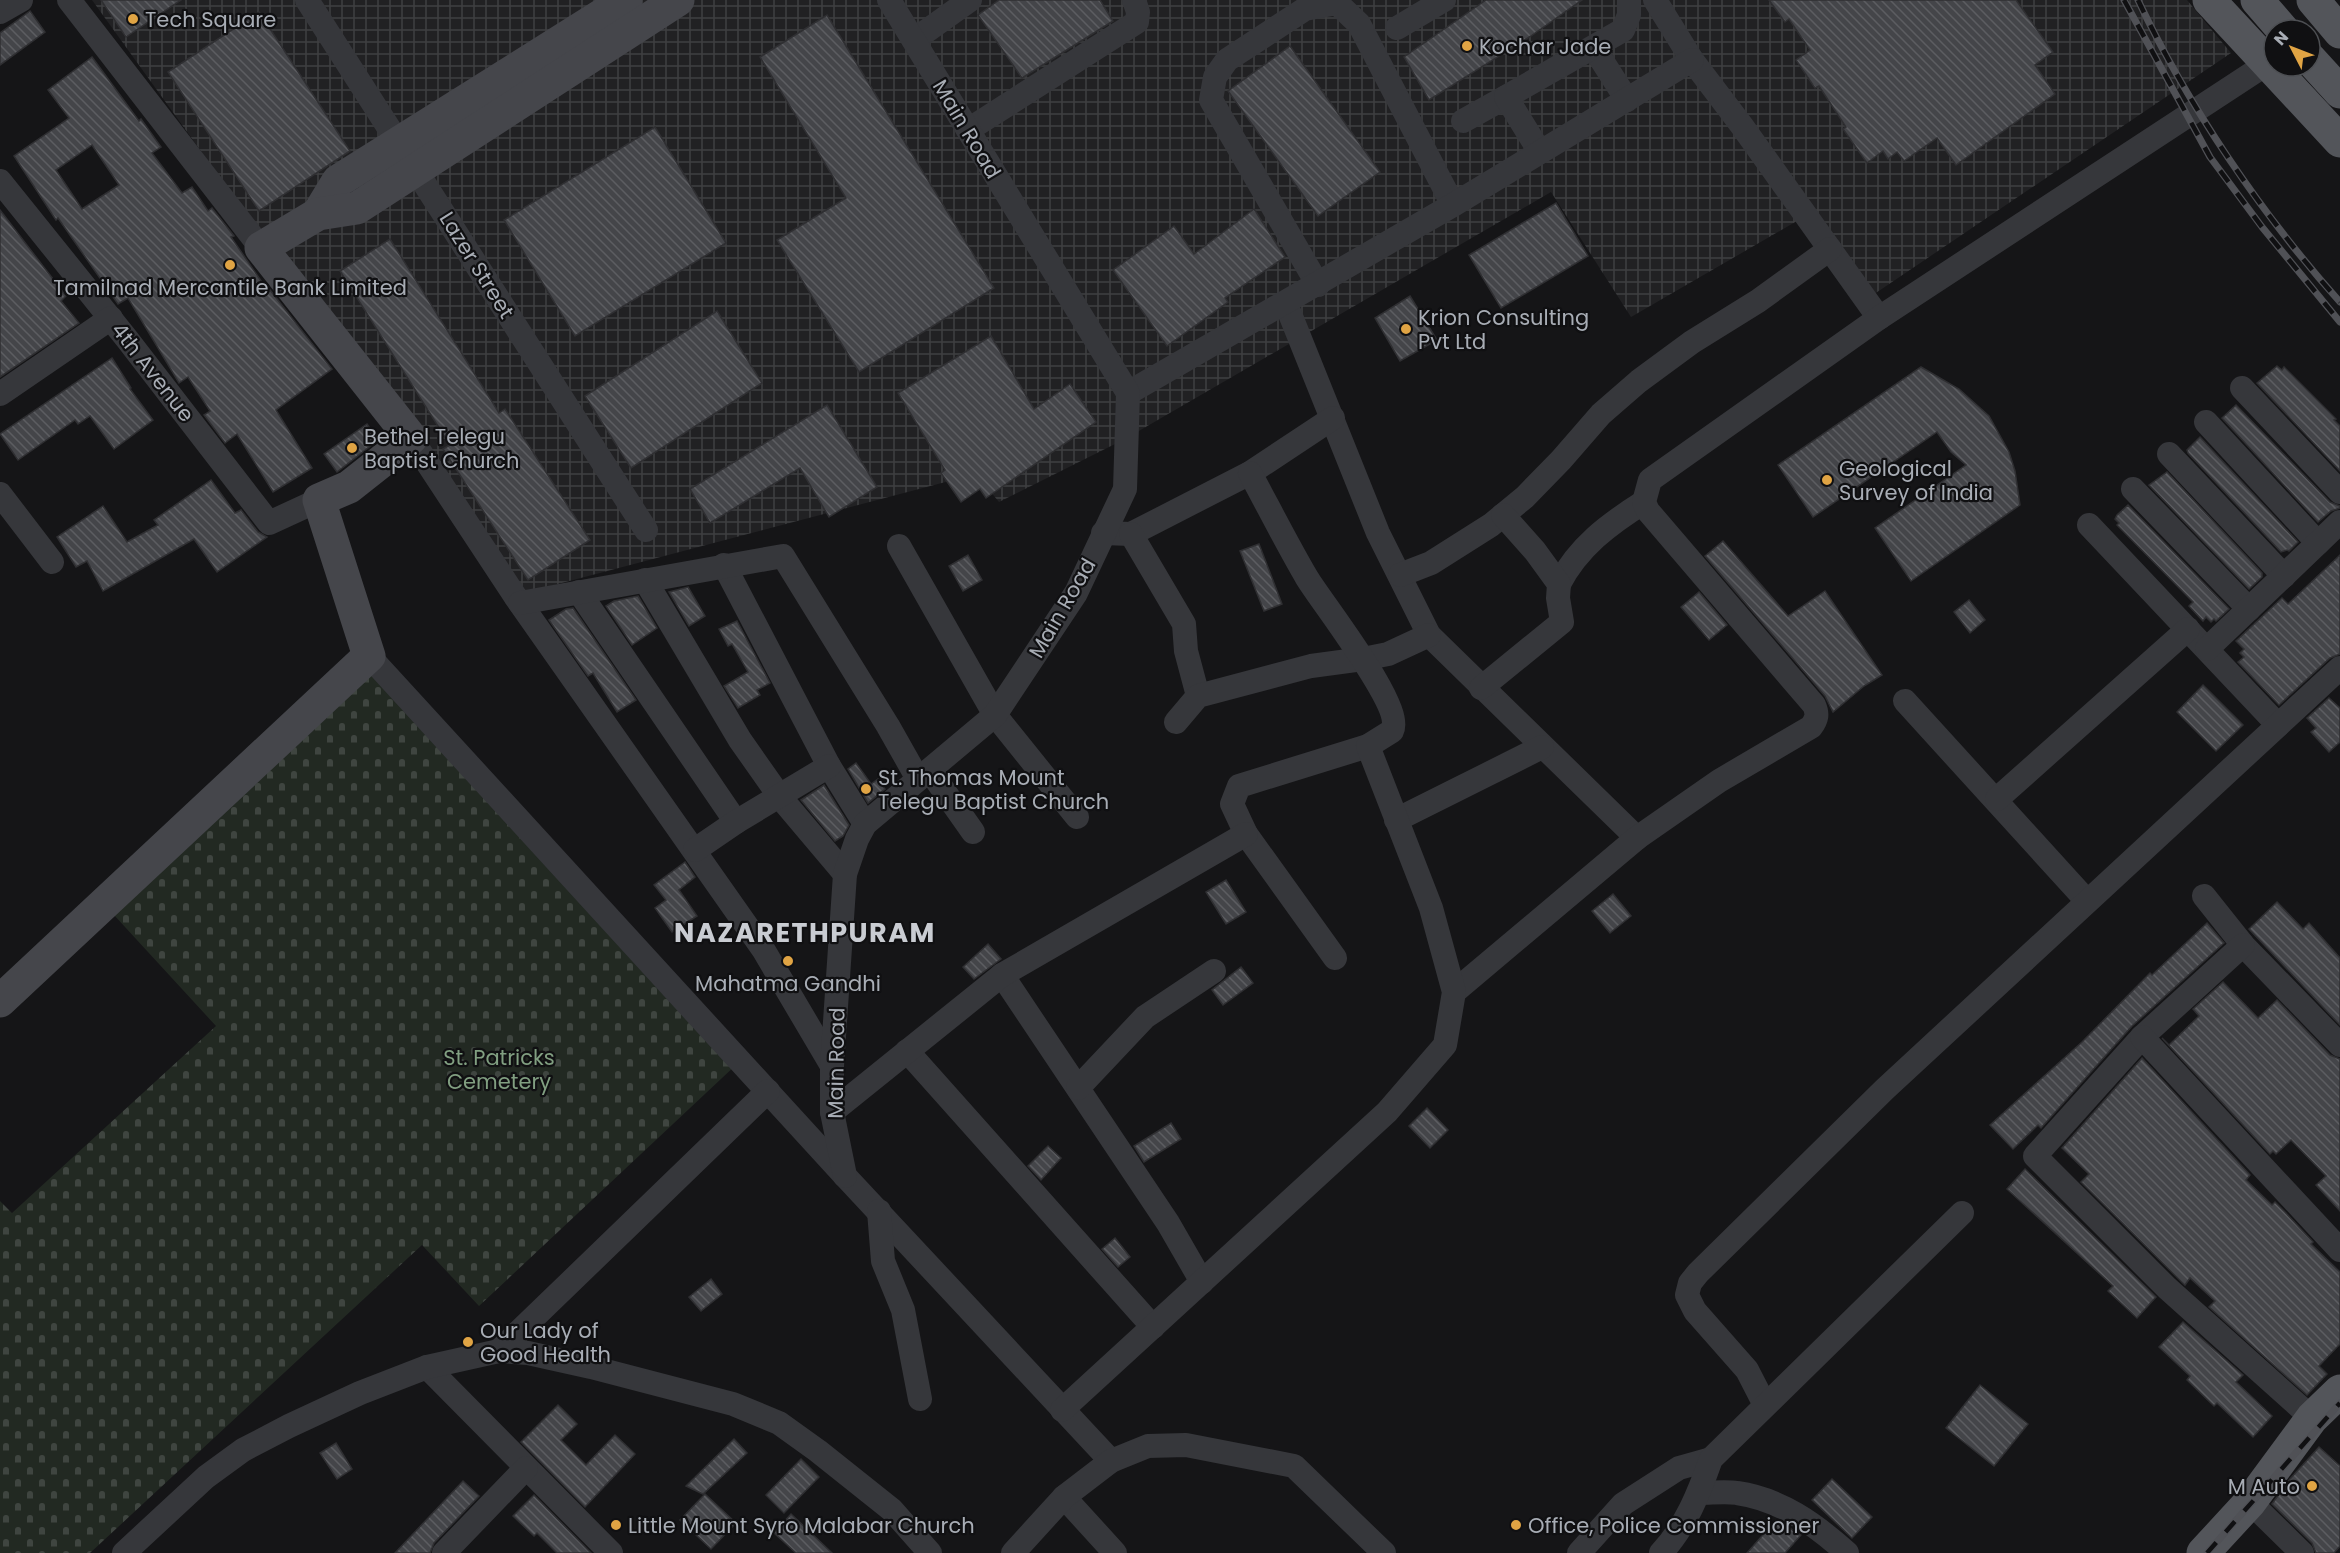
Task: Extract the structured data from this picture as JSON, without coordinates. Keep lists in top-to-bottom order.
{
  "streets": {
    "street": ["Main Road", "Lazer Street", "4th Avenue"]
  },
  "districts": ["NAZARETHPURAM"],
  "parks": ["St. Patricks Cemetery"],
  "places": [
    "Tech Square",
    "Kochar Jade",
    "Tamilnad Mercantile Bank Limited",
    "Krion Consulting Pvt Ltd",
    "Bethel Telegu Baptist Church",
    "Geological Survey of India",
    "St. Thomas Mount Telegu Baptist Church",
    "Mahatma Gandhi",
    "Our Lady of Good Health",
    "M Auto",
    "Little Mount Syro Malabar Church",
    "Office, Police Commissioner"
  ],
  "north": "top left"
}
